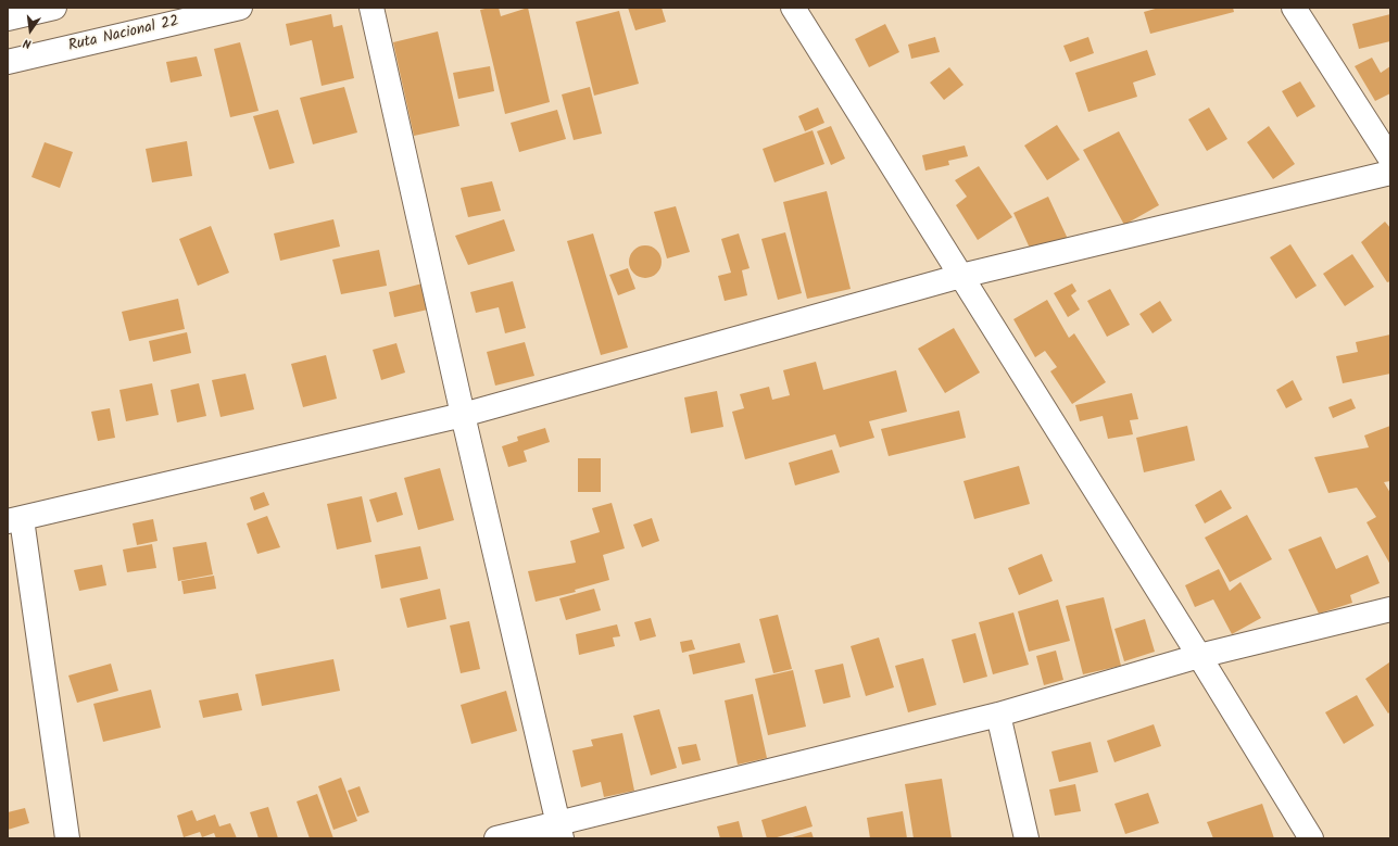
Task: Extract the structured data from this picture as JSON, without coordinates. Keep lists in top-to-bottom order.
{
  "streets": {
    "main road": ["Ruta Nacional 22"]
  },
  "north": "bottom"
}
